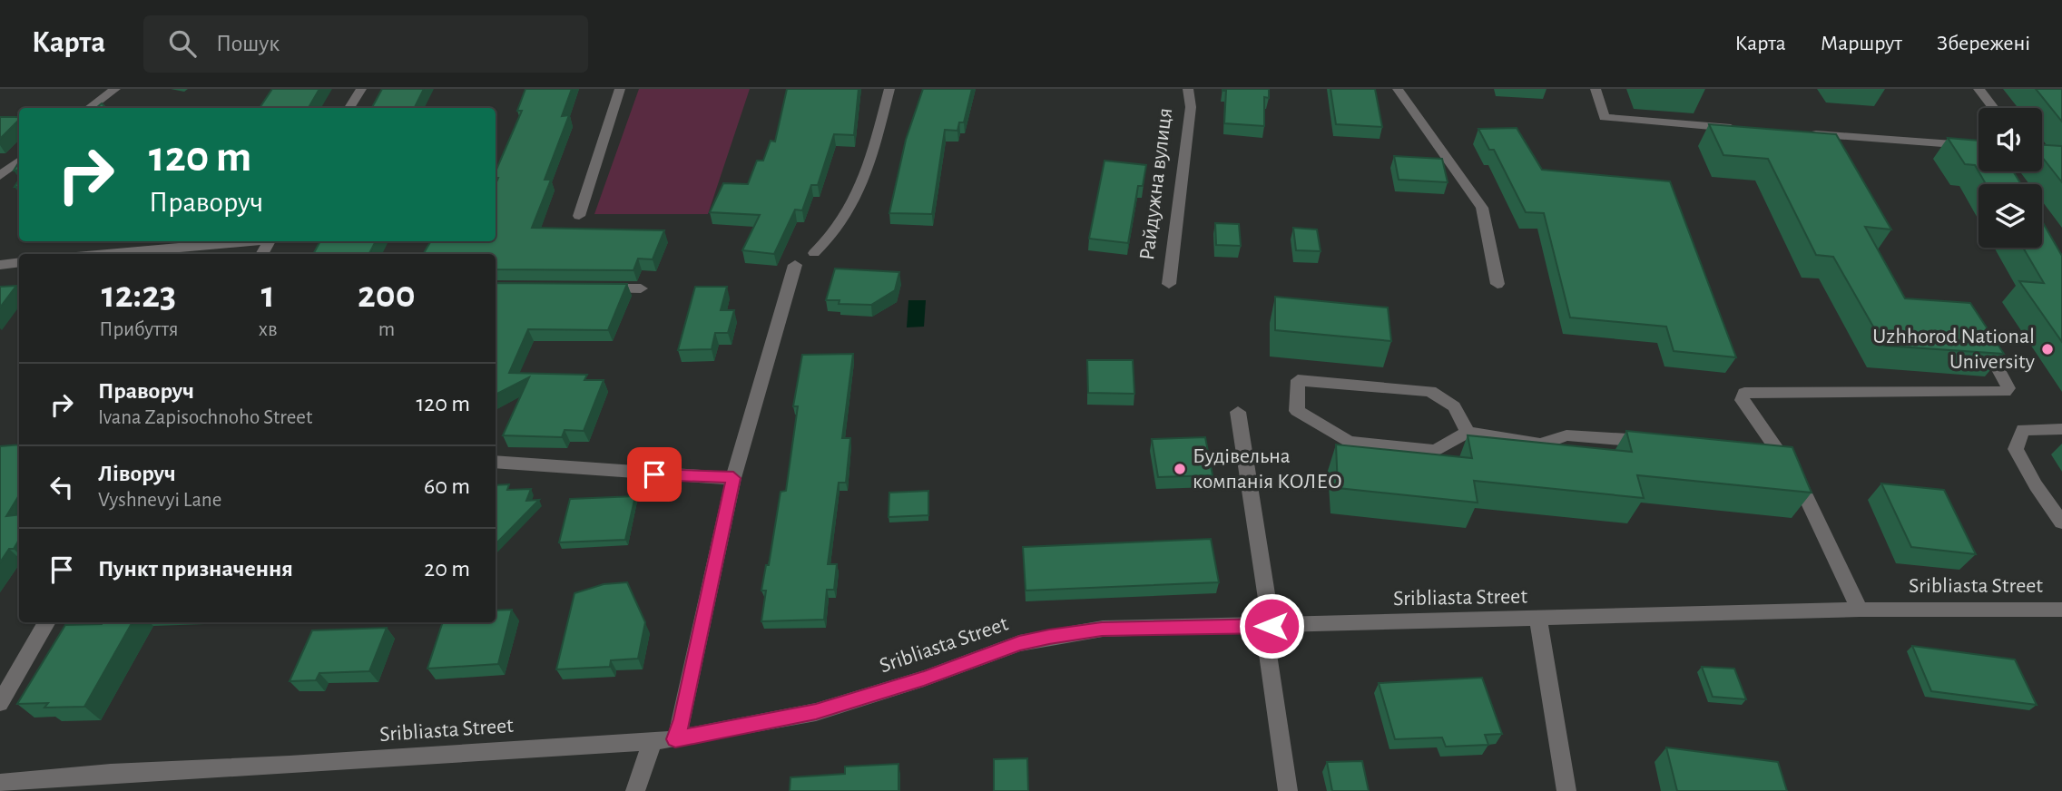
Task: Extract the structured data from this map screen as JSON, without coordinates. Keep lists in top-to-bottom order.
{
  "streets": {
    "street": ["Райдужна вулиця", "Sribliasta Street"]
  },
  "places": ["Uzhhorod National University", "Будівельна компанія КОЛЕО"],
  "page": {
    "header": "Карта",
    "search": "Пошук",
    "nav": ["Карта", "Маршрут", "Збережені"],
    "turn": ["120 m", "Праворуч"],
    "eta": [
      "12:23",
      "Прибуття",
      "1",
      "хв",
      "200",
      "m"
    ],
    "list": [
      {
        "name": "Праворуч",
        "note": "Ivana Zapisochnoho Street",
        "value": "120 m"
      },
      {
        "name": "Ліворуч",
        "note": "Vyshnevyi Lane",
        "value": "60 m"
      },
      {
        "name": "Пункт призначення",
        "value": "20 m"
      }
    ]
  }
}
